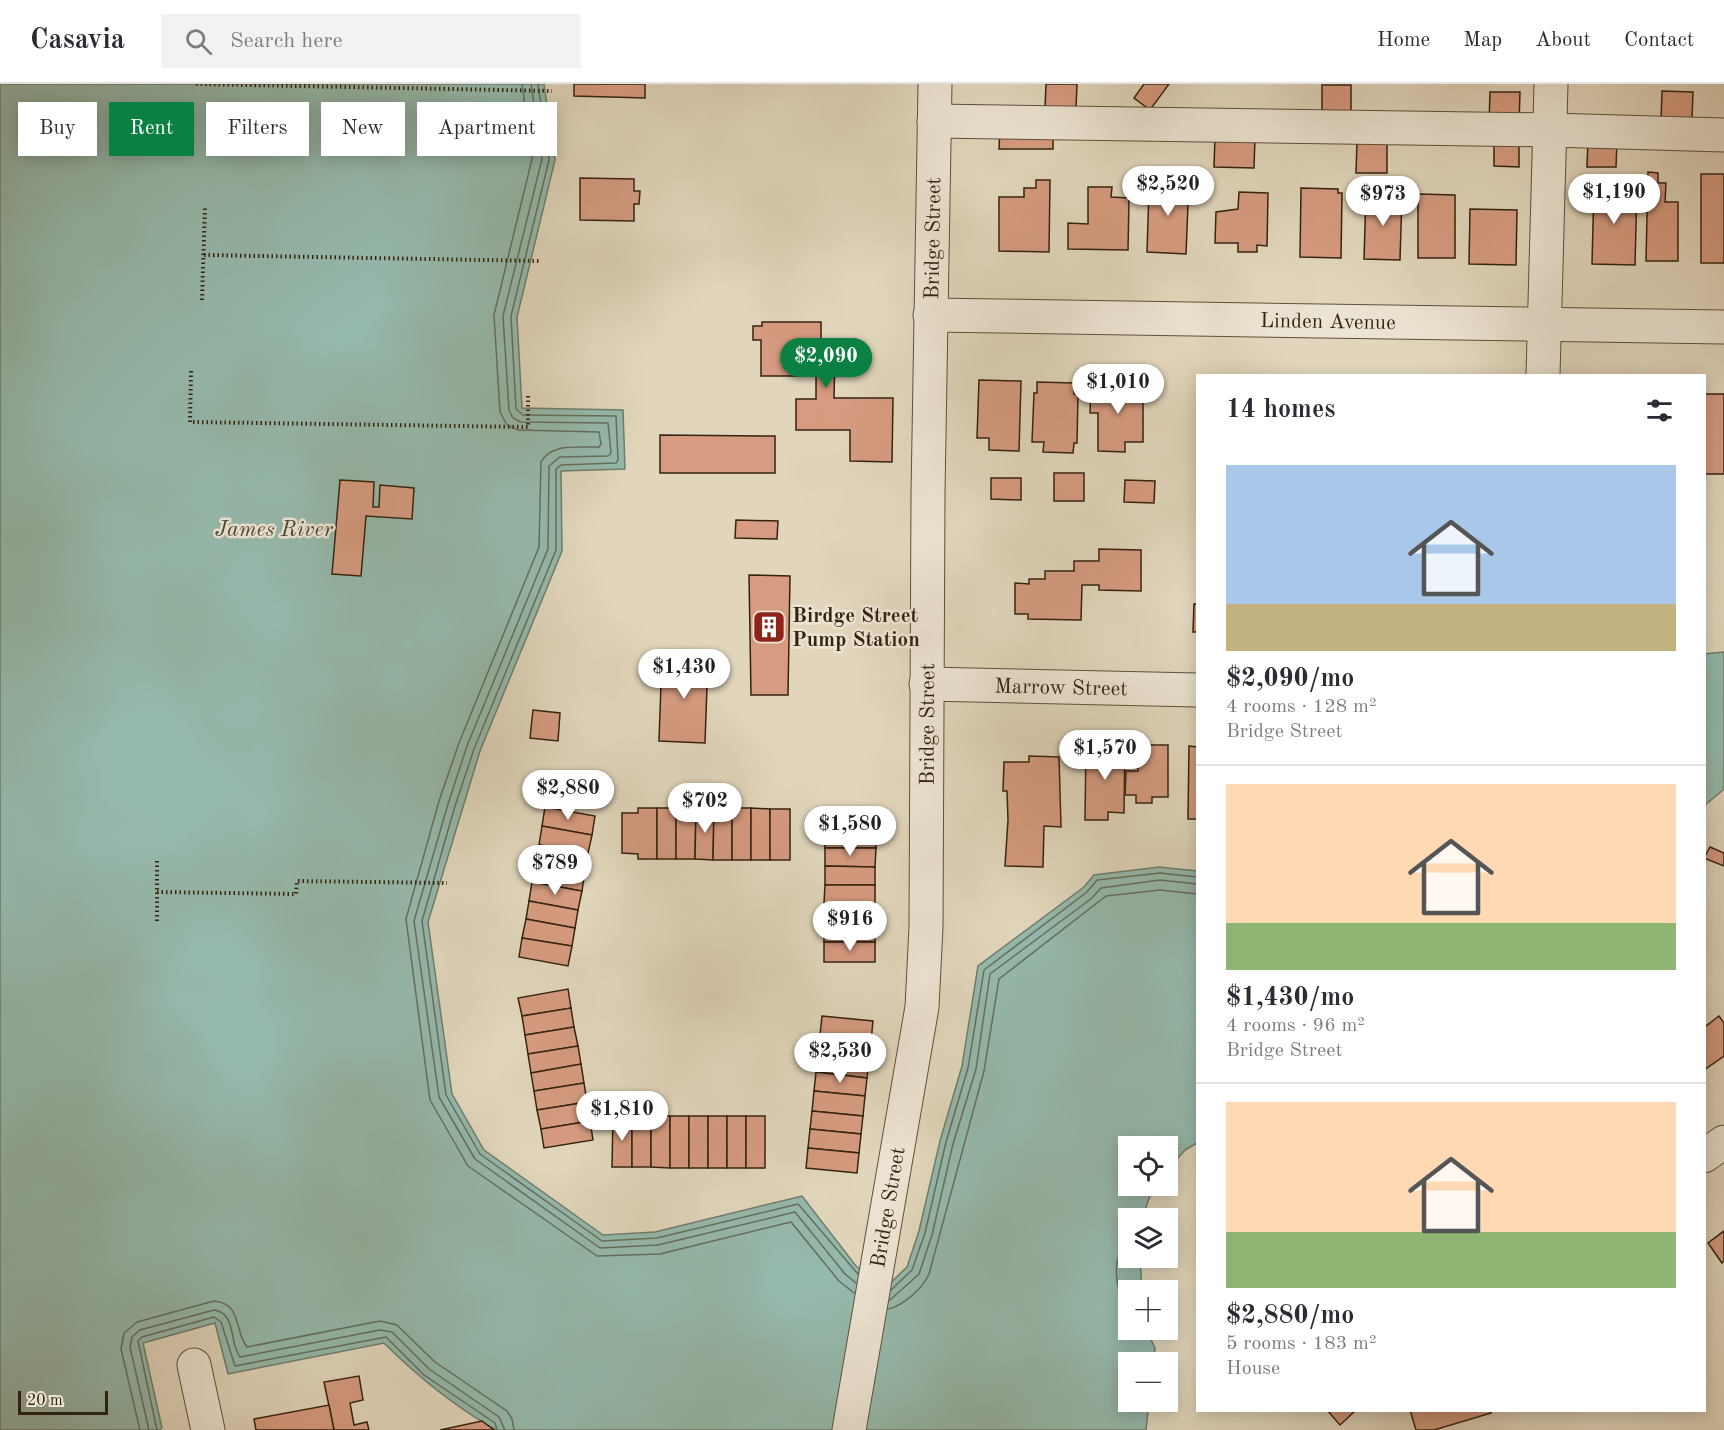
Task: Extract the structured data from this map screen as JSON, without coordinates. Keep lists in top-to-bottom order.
{
  "streets": {
    "street": ["Bridge Street", "Linden Avenue", "Marrow Street"]
  },
  "crossings": [
    ["Bridge Street", "Linden Avenue"],
    ["Bridge Street", "Marrow Street"]
  ],
  "water": ["James River"],
  "places": {
    "building": ["Birdge Street Pump Station"]
  },
  "scale_bar": "20 m",
  "page": {
    "header": "Casavia",
    "search": "Search here",
    "nav": [
      "Home",
      "Map",
      "About",
      "Contact"
    ],
    "chip": [
      "Buy",
      "Rent",
      "Filters",
      "New",
      "Apartment"
    ],
    "price": [
      "$2,520",
      "$1,190",
      "$973",
      "$2,090",
      "$1,010",
      "$1,430",
      "$1,570",
      "$2,880",
      "$702",
      "$1,580",
      "$789",
      "$916",
      "$2,530",
      "$1,810"
    ],
    "heading": "14 homes",
    "list": [
      {
        "name": "$2,090/mo",
        "note": "4 rooms · 128 m² · Bridge Street"
      },
      {
        "name": "$1,430/mo",
        "note": "4 rooms · 96 m² · Bridge Street"
      },
      {
        "name": "$2,880/mo",
        "note": "5 rooms · 183 m² · House"
      }
    ],
    "map_buttons": ["+", "−"],
    "scale": "20 m"
  }
}
